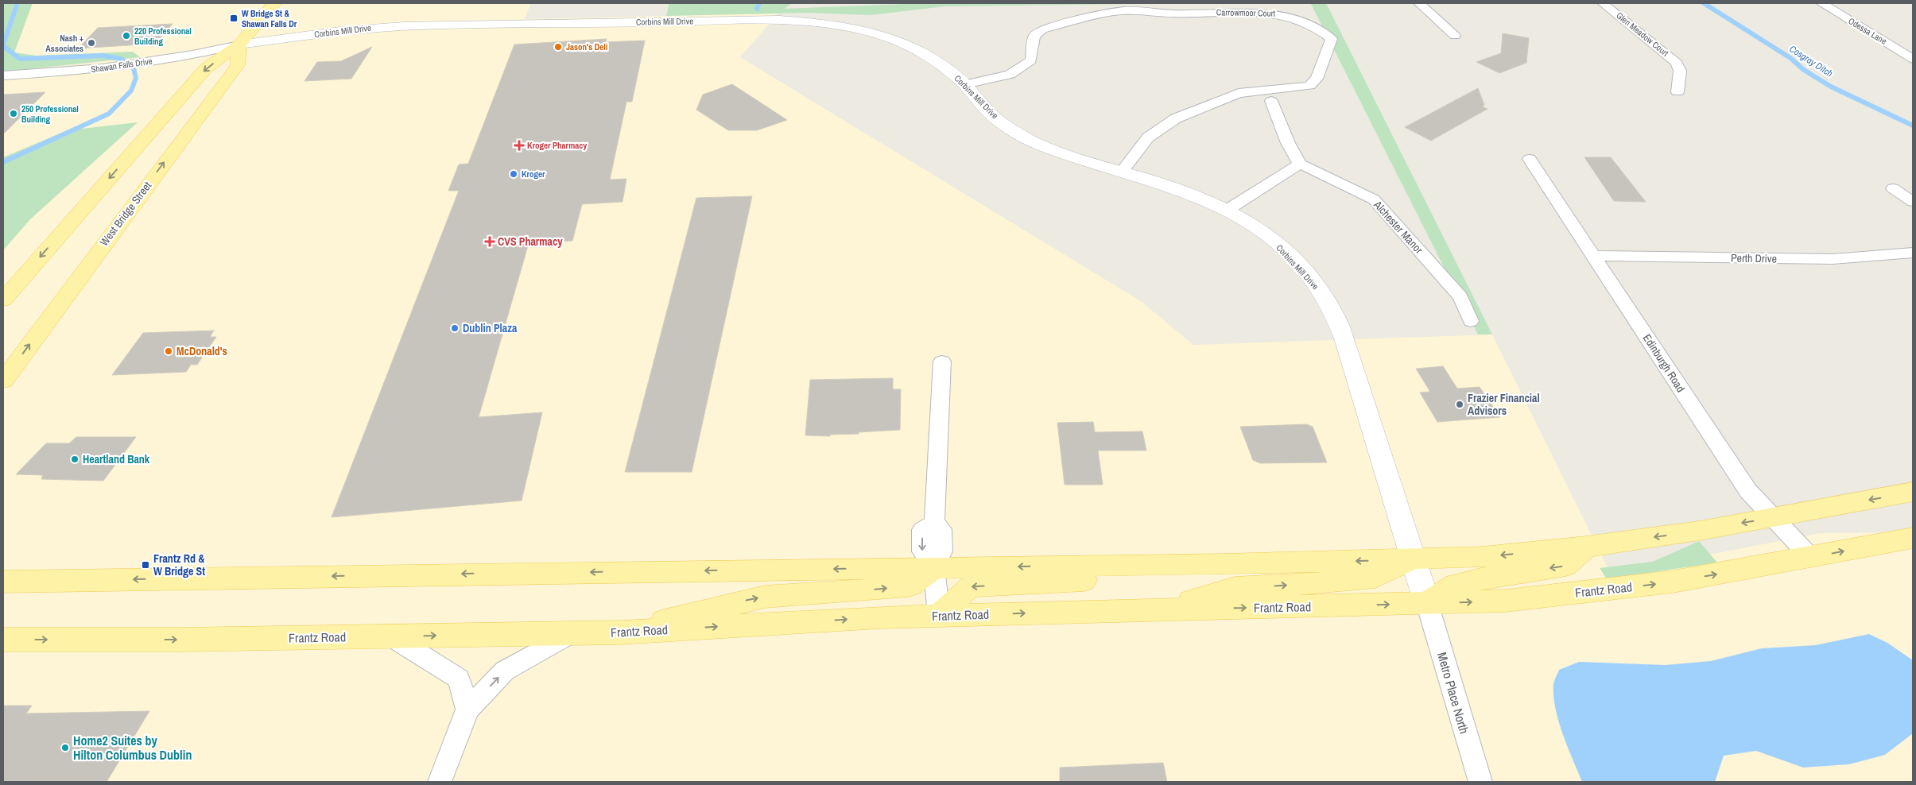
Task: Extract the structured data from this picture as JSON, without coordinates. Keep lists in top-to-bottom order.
{
  "streets": {
    "main road": ["West Bridge Street", "Frantz Road"],
    "street": [
      "Carrowmoor Court",
      "Corbins Mill Drive",
      "Odessa Lane",
      "Glen Meadow Court",
      "Shawan Falls Drive",
      "Alchester Manor",
      "Perth Drive",
      "Edinburgh Road",
      "Metro Place North"
    ]
  },
  "crossings": [
    ["Carrowmoor Court", "Corbins Mill Drive"],
    ["Corbins Mill Drive", "Shawan Falls Drive"],
    ["Corbins Mill Drive", "West Bridge Street"],
    ["Corbins Mill Drive", "Frantz Road"],
    ["Corbins Mill Drive", "Metro Place North"],
    ["Shawan Falls Drive", "West Bridge Street"],
    ["Perth Drive", "Edinburgh Road"],
    ["Edinburgh Road", "Frantz Road"],
    ["Frantz Road", "Metro Place North"]
  ],
  "water": ["Cosgray Ditch"],
  "places": {
    "transit": ["W Bridge St & Shawan Falls Dr", "Frantz Rd & W Bridge St"],
    "other": [
      "220 Professional Building",
      "Nash + Associates",
      "Jason's Deli",
      "250 Professional Building",
      "Kroger",
      "Dublin Plaza",
      "McDonald's",
      "Frazier Financial Advisors",
      "Heartland Bank",
      "Home2 Suites by Hilton Columbus Dublin"
    ],
    "health": ["Kroger Pharmacy", "CVS Pharmacy"]
  }
}
